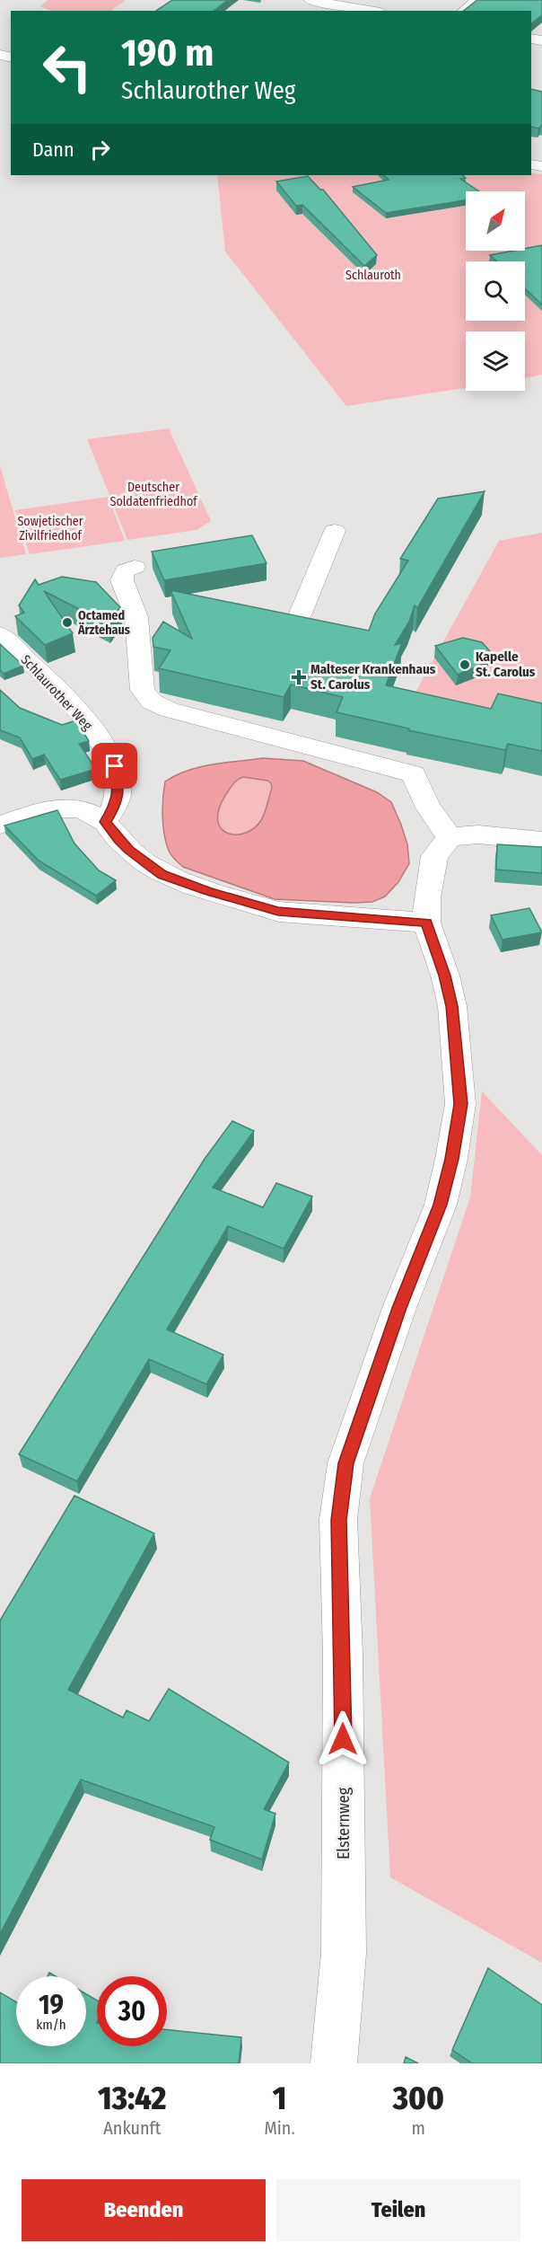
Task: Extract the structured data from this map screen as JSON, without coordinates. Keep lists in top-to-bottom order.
{
  "streets": {
    "street": ["Schlaurother Weg", "Elsternweg"]
  },
  "parks": ["Schlauroth", "Deutscher Soldatenfriedhof", "Sowjetischer Zivilfriedhof"],
  "places": {
    "other": ["Octamed Ärztehaus", "Kapelle St. Carolus"],
    "health": ["Malteser Krankenhaus St. Carolus"]
  },
  "north": "top right",
  "page": {
    "turn": ["190 m", "Schlaurother Weg"],
    "then": "Dann",
    "speed": "19 km/h",
    "limit": "30",
    "eta": [
      "13:42",
      "Ankunft",
      "1",
      "Min.",
      "300",
      "m"
    ],
    "buttons": ["Beenden", "Teilen"]
  }
}
